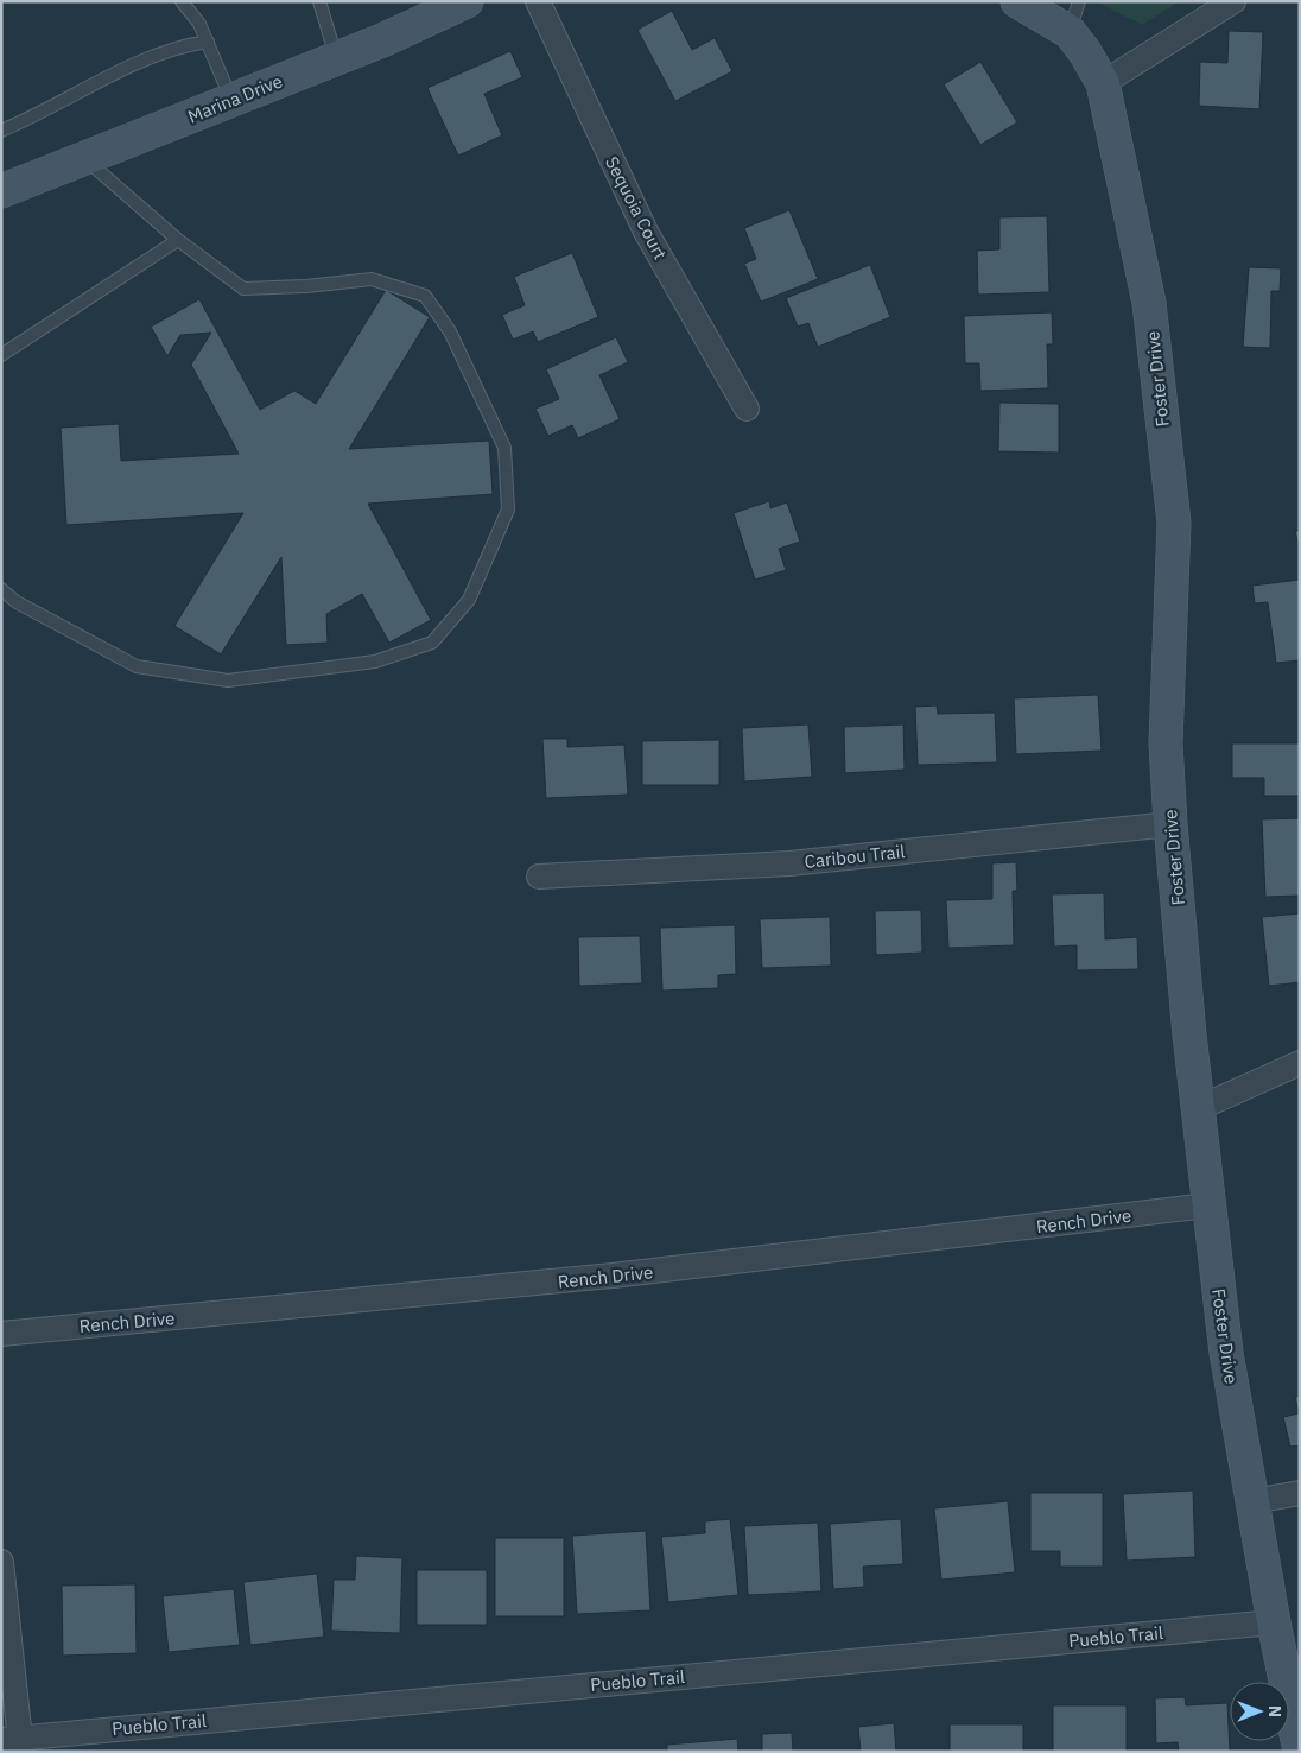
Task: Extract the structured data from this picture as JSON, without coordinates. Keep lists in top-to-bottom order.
{
  "streets": {
    "street": [
      "Marina Drive",
      "Sequoia Court",
      "Foster Drive",
      "Caribou Trail",
      "Rench Drive",
      "Pueblo Trail"
    ]
  },
  "crossings": [
    ["Foster Drive", "Caribou Trail"],
    ["Foster Drive", "Rench Drive"],
    ["Foster Drive", "Pueblo Trail"]
  ],
  "north": "right"
}
